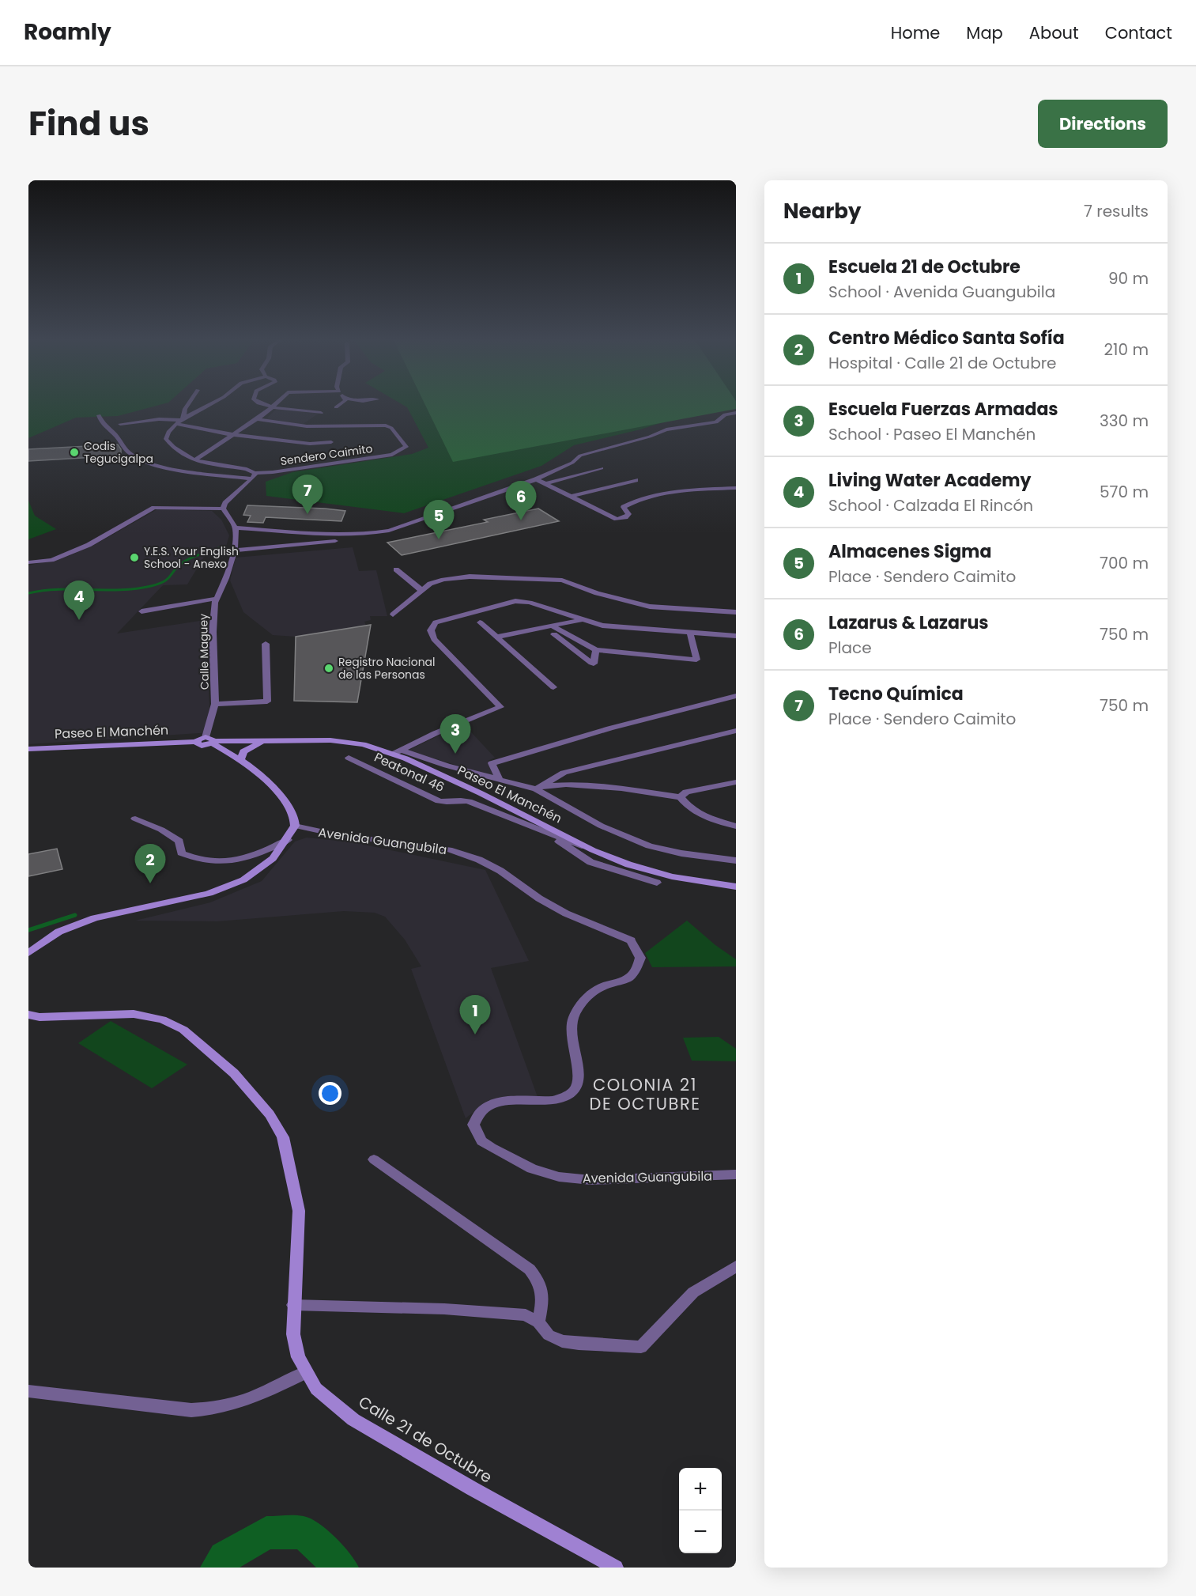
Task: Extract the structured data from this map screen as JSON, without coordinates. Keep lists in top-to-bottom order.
{
  "streets": {
    "street": [
      "Sendero Caimito",
      "Calle Maguey",
      "Paseo El Manchén",
      "Peatonal 46",
      "Avenida Guangubila",
      "Calle 21 de Octubre"
    ]
  },
  "crossings": [
    ["Calle Maguey", "Paseo El Manchén"],
    ["Paseo El Manchén", "Peatonal 46"]
  ],
  "districts": ["COLONIA 21 DE OCTUBRE"],
  "places": ["Codis Tegucigalpa", "Y.E.S. Your English School - Anexo", "Registro Nacional de las Personas"],
  "page": {
    "header": "Roamly",
    "nav": [
      "Home",
      "Map",
      "About",
      "Contact"
    ],
    "title": "Find us",
    "buttons": "Directions",
    "heading": ["Nearby", "7 results"],
    "list": [
      {
        "mark": "1",
        "name": "Escuela 21 de Octubre",
        "note": "School · Avenida Guangubila",
        "value": "90 m"
      },
      {
        "mark": "2",
        "name": "Centro Médico Santa Sofía",
        "note": "Hospital · Calle 21 de Octubre",
        "value": "210 m"
      },
      {
        "mark": "3",
        "name": "Escuela Fuerzas Armadas",
        "note": "School · Paseo El Manchén",
        "value": "330 m"
      },
      {
        "mark": "4",
        "name": "Living Water Academy",
        "note": "School · Calzada El Rincón",
        "value": "570 m"
      },
      {
        "mark": "5",
        "name": "Almacenes Sigma",
        "note": "Place · Sendero Caimito",
        "value": "700 m"
      },
      {
        "mark": "6",
        "name": "Lazarus & Lazarus",
        "note": "Place",
        "value": "750 m"
      },
      {
        "mark": "7",
        "name": "Tecno Química",
        "note": "Place · Sendero Caimito",
        "value": "750 m"
      }
    ],
    "pins": [
      "7",
      "6",
      "5",
      "4",
      "3",
      "2",
      "1"
    ],
    "map_buttons": ["+", "−"]
  }
}
